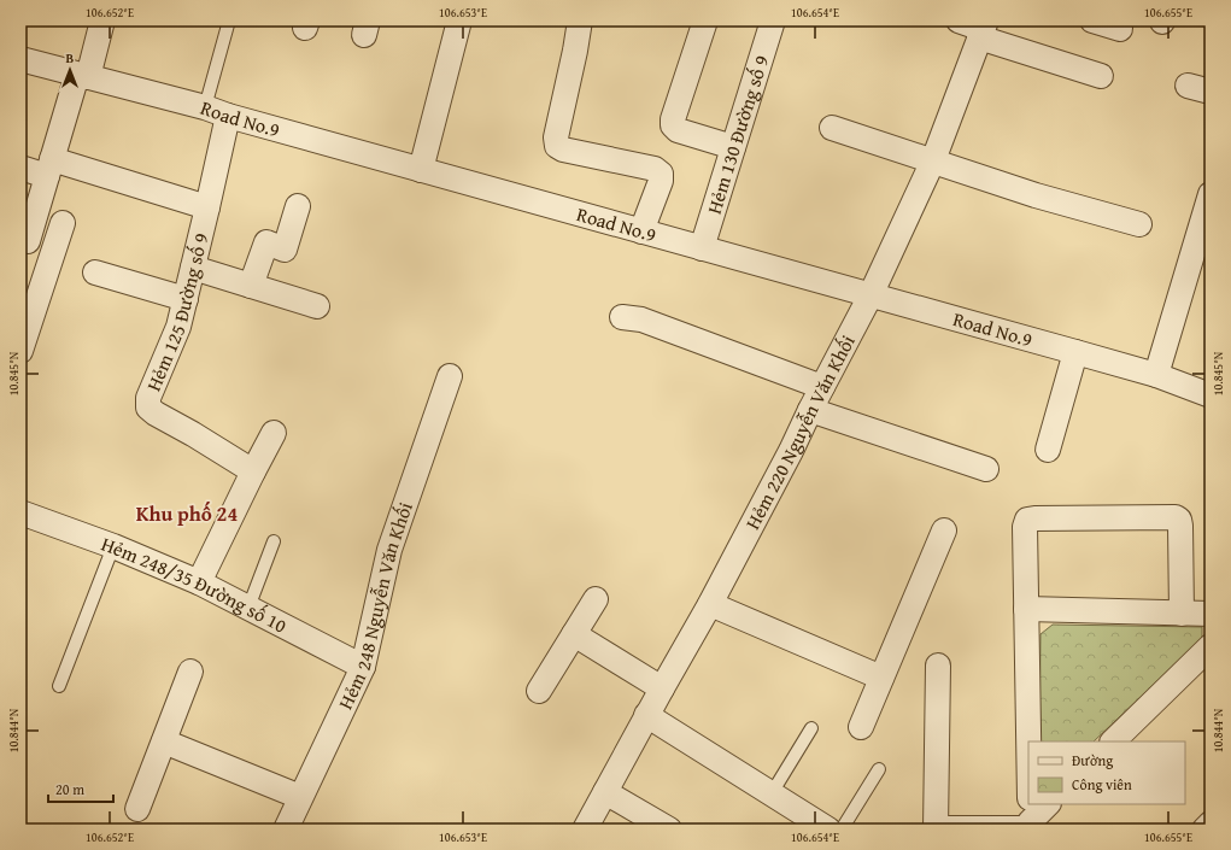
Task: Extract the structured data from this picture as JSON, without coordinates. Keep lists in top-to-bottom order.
{
  "streets": {
    "street": [
      "Road No.9",
      "Hẻm 130 Đường số 9",
      "Hẻm 125 Đường số 9",
      "Hẻm 220 Nguyễn Văn Khối",
      "Hẻm 248/35 Đường số 10",
      "Hẻm 248 Nguyễn Văn Khối"
    ]
  },
  "crossings": [
    ["Road No.9", "Hẻm 130 Đường số 9"],
    ["Road No.9", "Hẻm 125 Đường số 9"],
    ["Road No.9", "Hẻm 220 Nguyễn Văn Khối"],
    ["Hẻm 248/35 Đường số 10", "Hẻm 248 Nguyễn Văn Khối"]
  ],
  "districts": ["Khu phố 24"],
  "legend": ["Đường", "Công viên"],
  "scale_bar": "20 m",
  "north": "top",
  "coordinates": [
    "106.652°E",
    "106.653°E",
    "106.654°E",
    "106.655°E",
    "10.845°N",
    "10.844°N"
  ]
}
